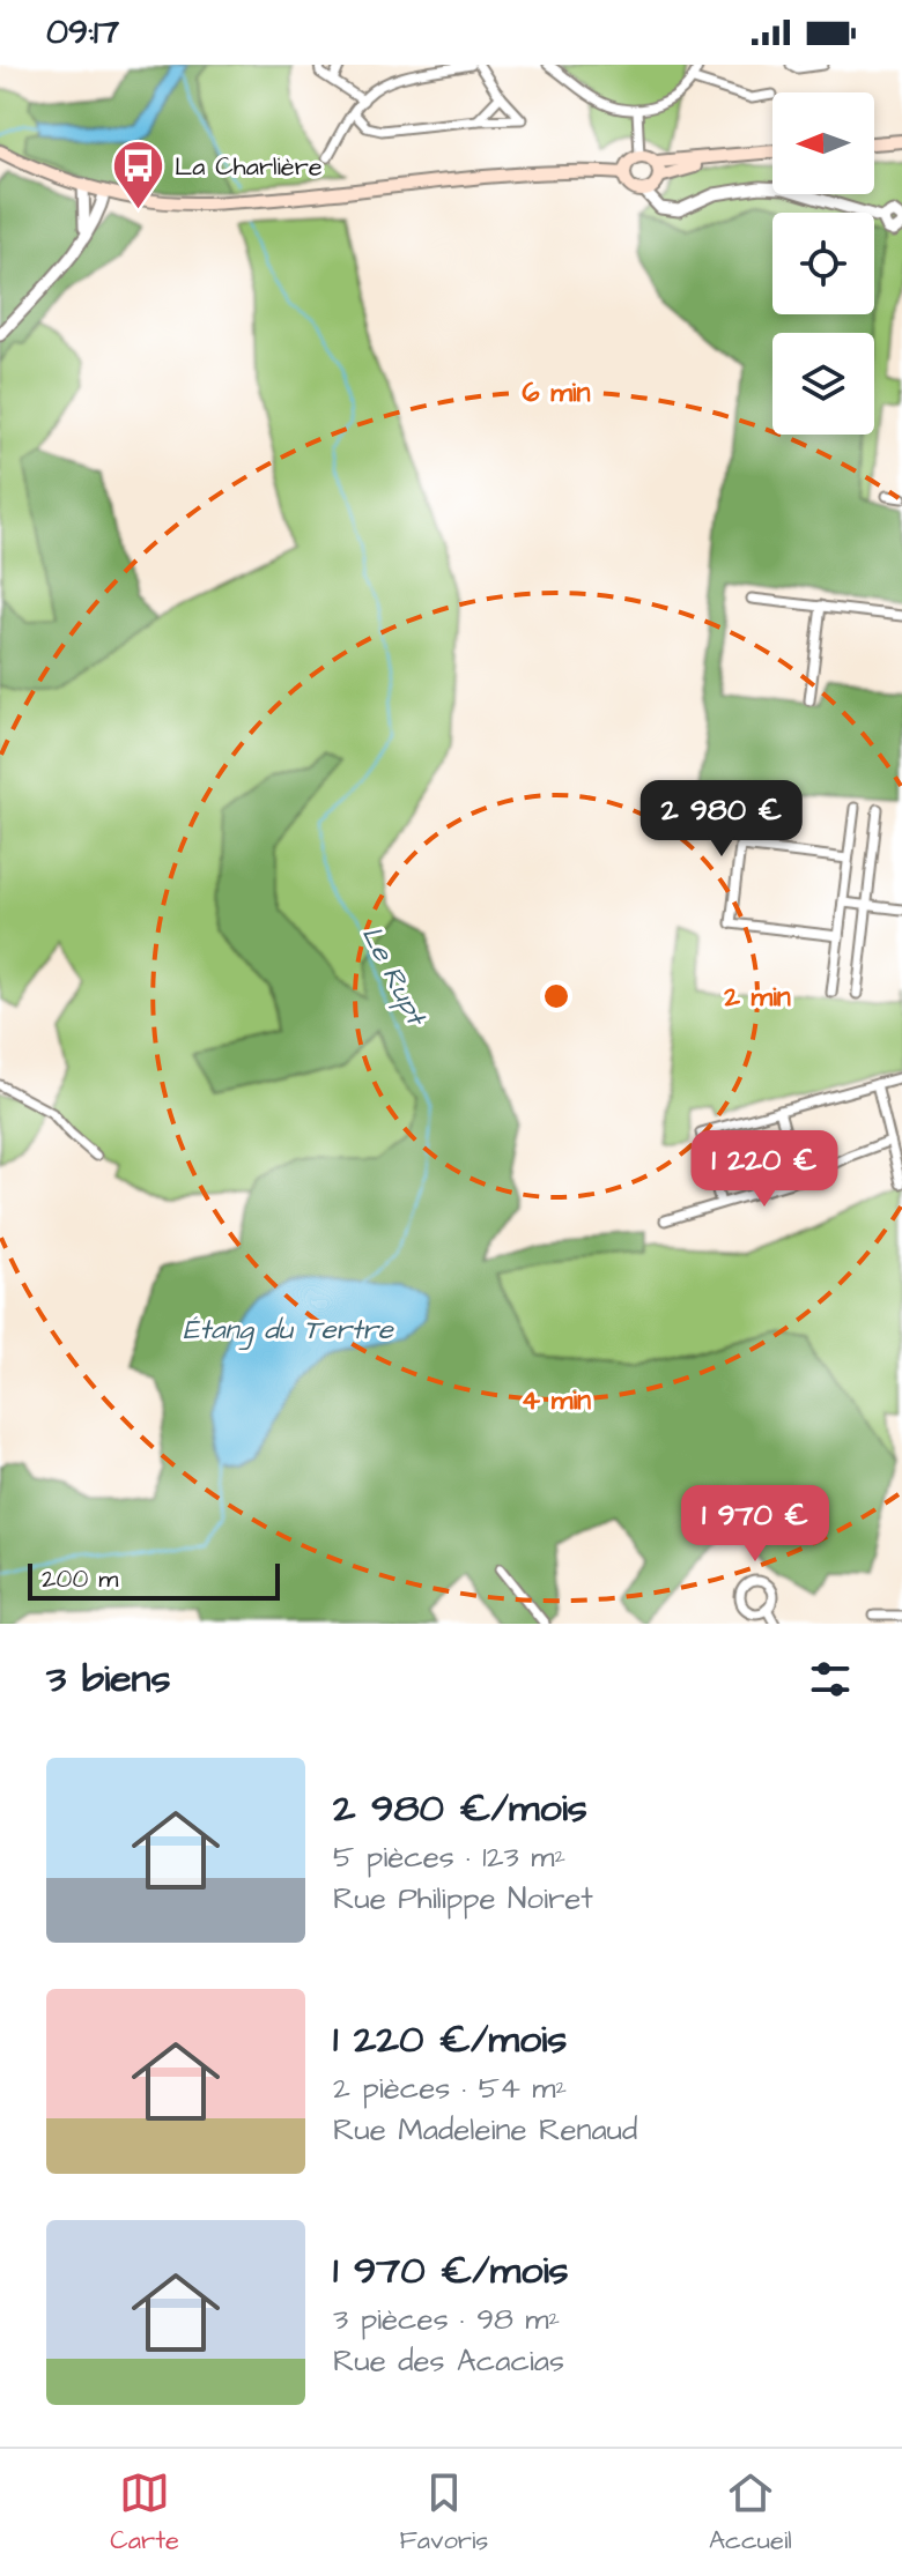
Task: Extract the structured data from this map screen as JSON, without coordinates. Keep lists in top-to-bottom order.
{
  "water": ["Le Rupt", "Étang du Tertre"],
  "places": {
    "bus stop": ["La Charlière"]
  },
  "scale_bar": "200 m",
  "north": "left",
  "page": {
    "status": "09:17",
    "price": ["2 980 €", "1 220 €", "1 970 €"],
    "scale": "200 m",
    "heading": "3 biens",
    "list": [
      {
        "name": "2 980 €/mois",
        "note": "5 pièces · 123 m² · Rue Philippe Noiret"
      },
      {
        "name": "1 220 €/mois",
        "note": "2 pièces · 54 m² · Rue Madeleine Renaud"
      },
      {
        "name": "1 970 €/mois",
        "note": "3 pièces · 98 m² · Rue des Acacias"
      }
    ],
    "tabs": ["Carte", "Favoris", "Accueil"]
  },
  "rings": ["6 min", "2 min", "4 min"]
}
